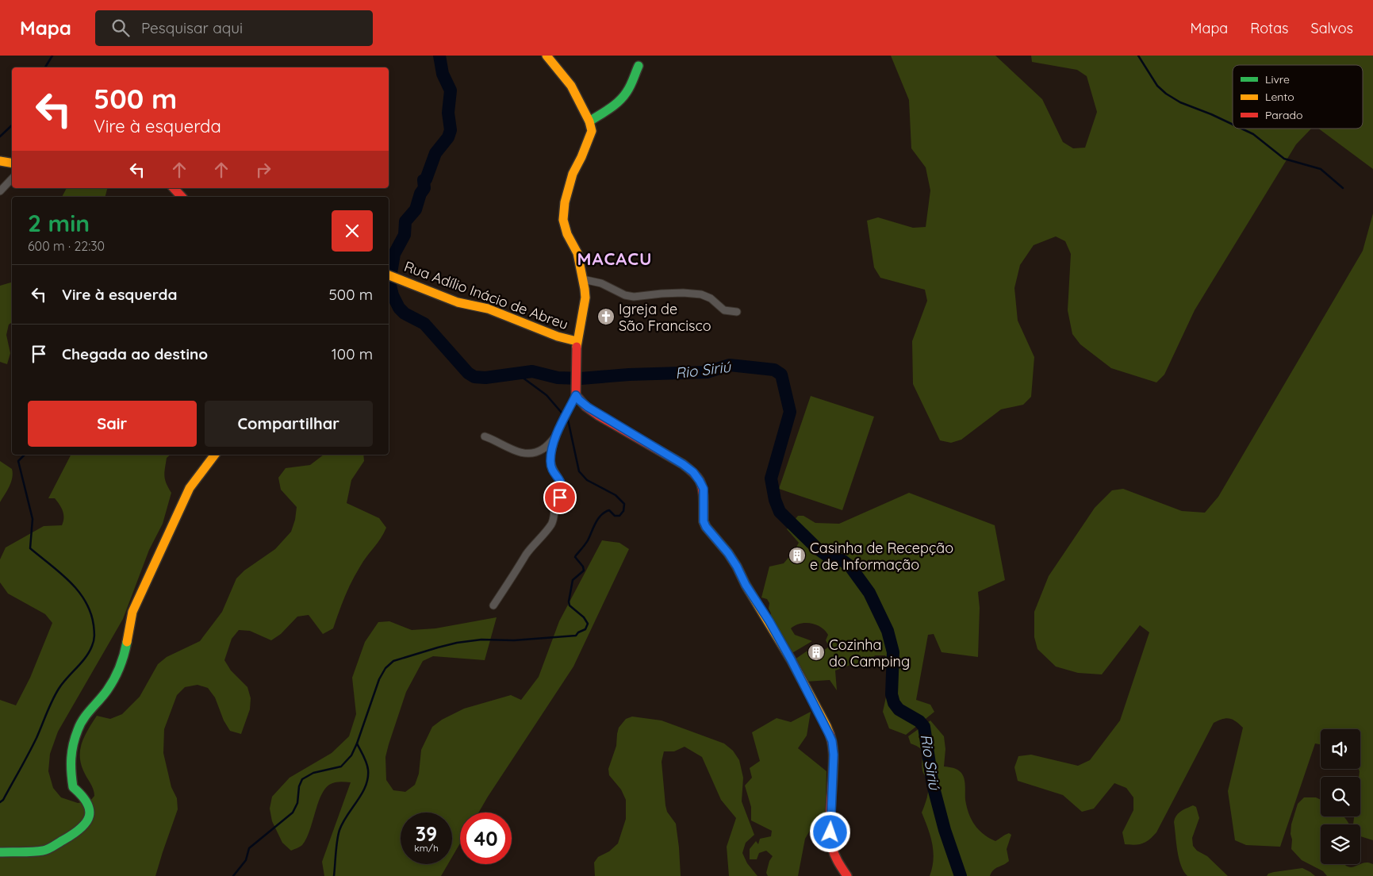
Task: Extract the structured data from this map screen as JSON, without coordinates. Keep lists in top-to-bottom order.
{
  "streets": {
    "street": ["Rua Adílio Inácio de Abreu"]
  },
  "districts": ["MACACU"],
  "water": ["Rio Siriú"],
  "places": {
    "church": ["Igreja de São Francisco"],
    "building": ["Casinha de Recepção e de Informação", "Cozinha do Camping"]
  },
  "legend": ["Livre", "Lento", "Parado"],
  "page": {
    "header": "Mapa",
    "search": "Pesquisar aqui",
    "nav": ["Mapa", "Rotas", "Salvos"],
    "turn": ["500 m", "Vire à esquerda"],
    "heading": ["2 min", "600 m · 22:30"],
    "list": [
      {
        "name": "Vire à esquerda",
        "value": "500 m"
      },
      {
        "name": "Chegada ao destino",
        "value": "100 m"
      }
    ],
    "buttons": ["Sair", "Compartilhar"],
    "speed": "39 km/h",
    "limit": "40"
  }
}
